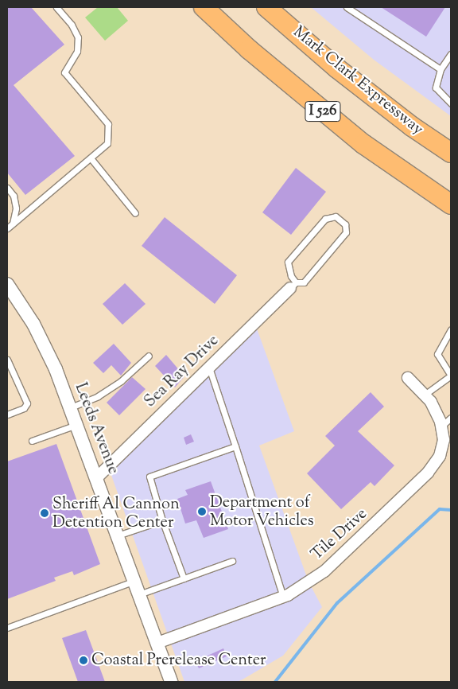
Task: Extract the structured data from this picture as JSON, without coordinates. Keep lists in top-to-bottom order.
{
  "streets": {
    "highway": ["Mark Clark Expressway", "I 526"],
    "street": ["Sea Ray Drive", "Leeds Avenue", "Tile Drive"]
  },
  "crossings": [
    ["Sea Ray Drive", "Leeds Avenue"],
    ["Leeds Avenue", "Tile Drive"]
  ],
  "places": ["Department of Motor Vehicles", "Sheriff Al Cannon Detention Center", "Coastal Prerelease Center"]
}
